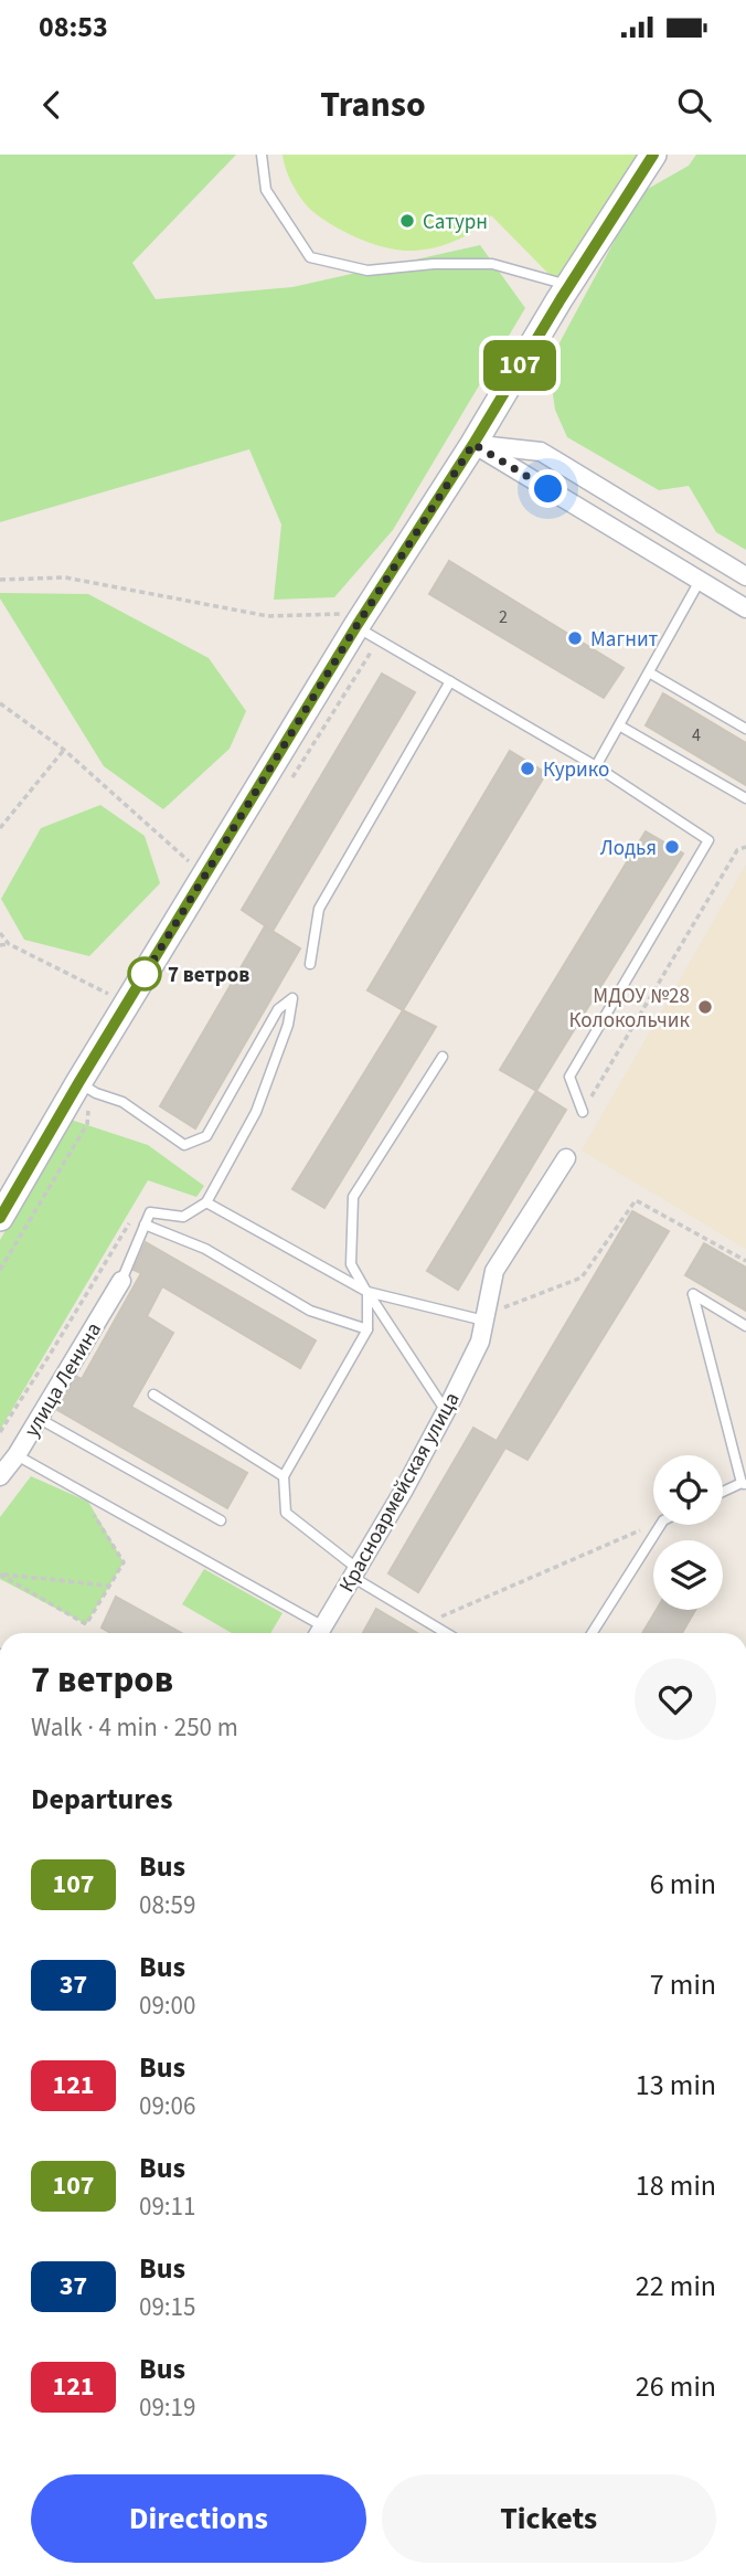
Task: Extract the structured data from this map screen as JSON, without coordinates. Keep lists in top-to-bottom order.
{
  "streets": {
    "street": ["улица Ленина", "Красноармейская улица"]
  },
  "places": [
    "Сатурн",
    "Магнит",
    "Курико",
    "Лодья",
    "7 ветров",
    "МДОУ №28 Колокольчик"
  ],
  "lines": ["bus line 107"],
  "house_numbers": ["2", "4"],
  "page": {
    "status": "08:53",
    "header": "Transo",
    "on_map": "107",
    "heading": [
      ["7 ветров", "Walk · 4 min · 250 m"],
      "Departures"
    ],
    "list": [
      {
        "mark": "107",
        "name": "Bus",
        "note": "08:59",
        "value": "6 min"
      },
      {
        "mark": "37",
        "name": "Bus",
        "note": "09:00",
        "value": "7 min"
      },
      {
        "mark": "121",
        "name": "Bus",
        "note": "09:06",
        "value": "13 min"
      },
      {
        "mark": "107",
        "name": "Bus",
        "note": "09:11",
        "value": "18 min"
      },
      {
        "mark": "37",
        "name": "Bus",
        "note": "09:15",
        "value": "22 min"
      },
      {
        "mark": "121",
        "name": "Bus",
        "note": "09:19",
        "value": "26 min"
      }
    ],
    "buttons": ["Directions", "Tickets"]
  }
}
